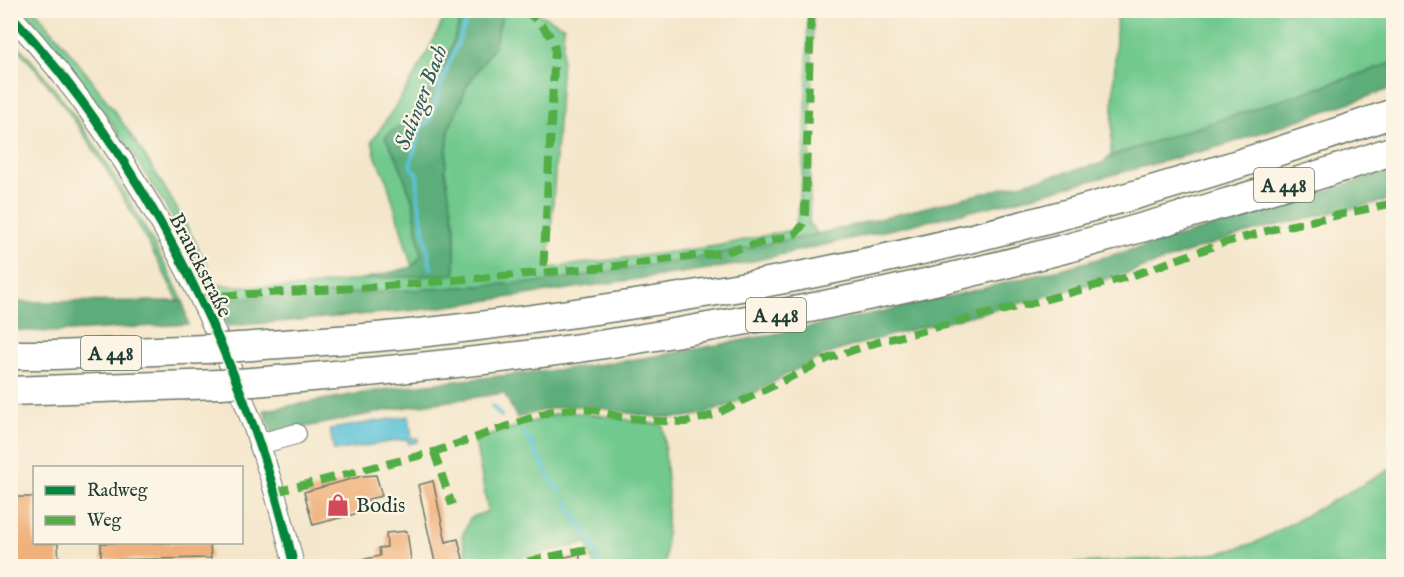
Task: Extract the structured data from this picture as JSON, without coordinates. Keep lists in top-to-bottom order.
{
  "streets": {
    "highway": ["A 448"],
    "street": ["Brauckstraße"]
  },
  "water": ["Salinger Bach"],
  "places": {
    "shop": ["Bodis"]
  },
  "legend": ["Radweg", "Weg"]
}
